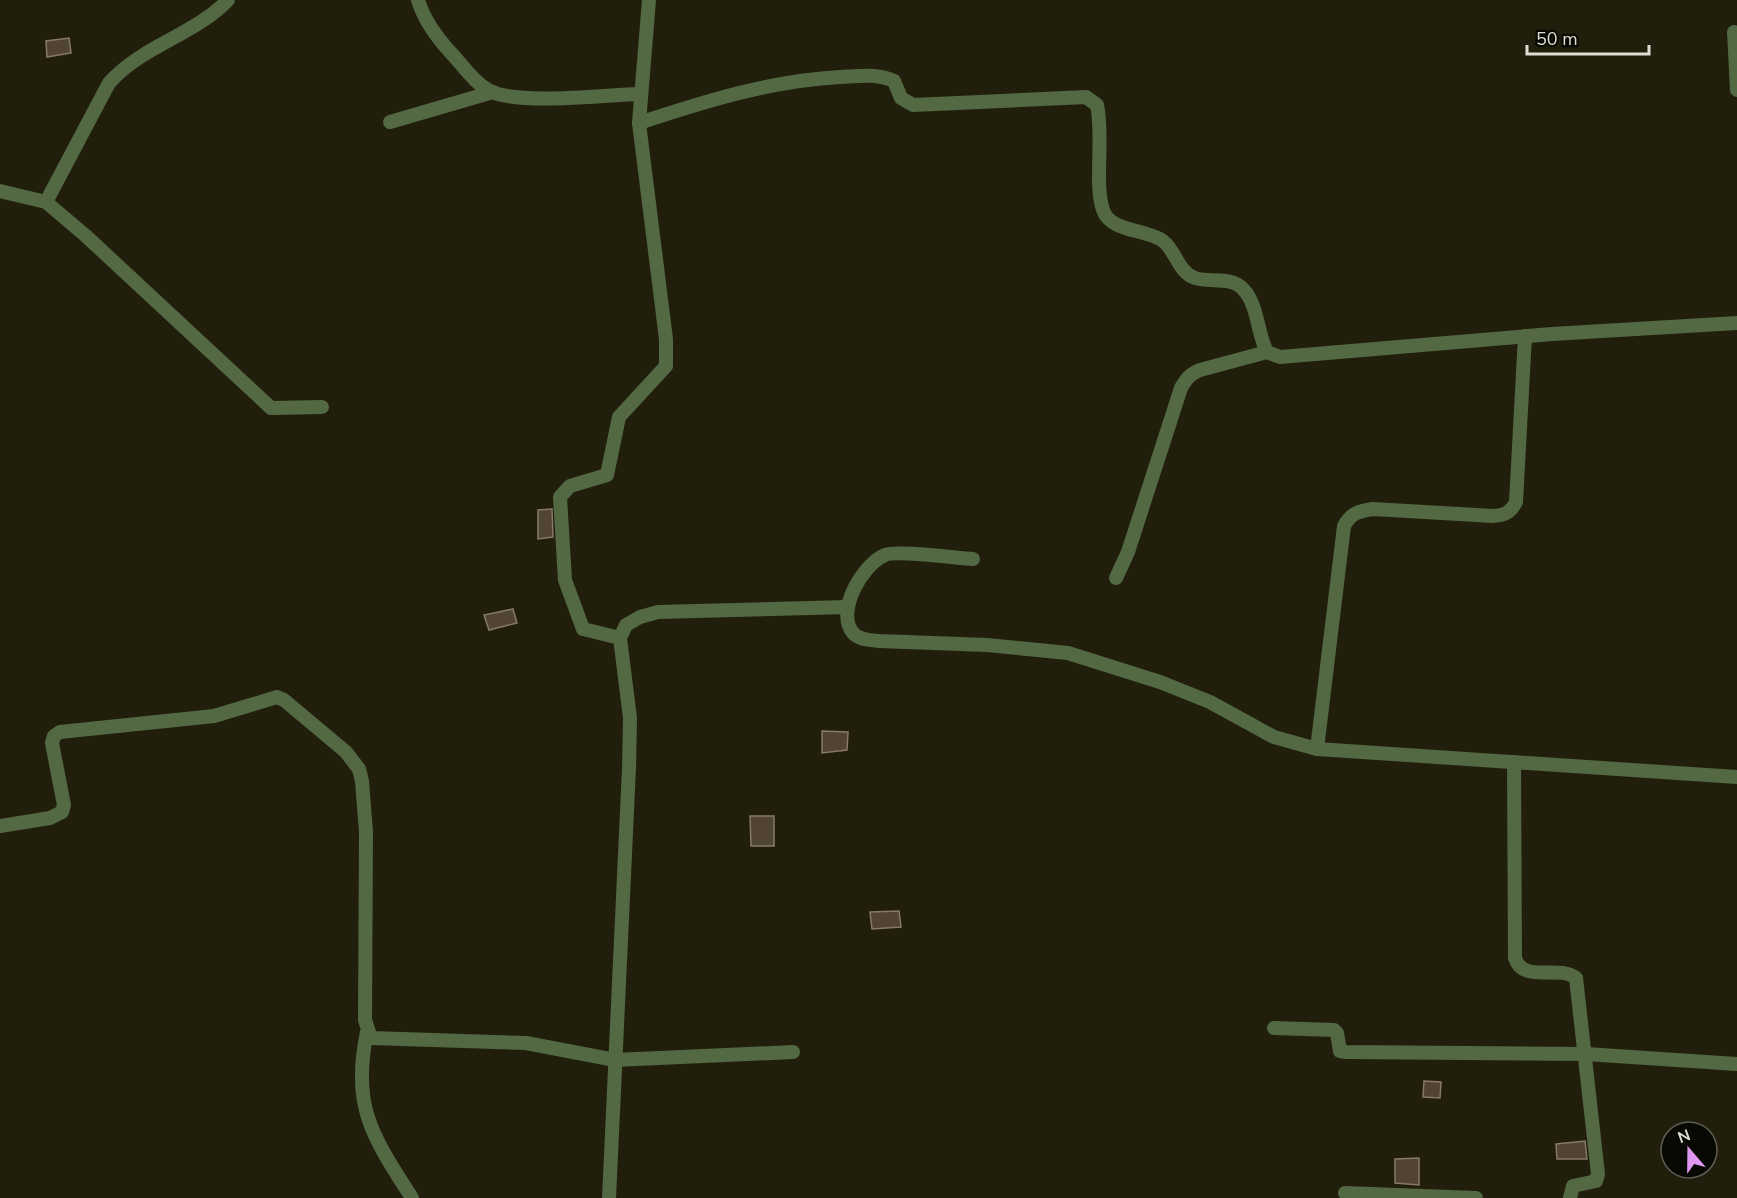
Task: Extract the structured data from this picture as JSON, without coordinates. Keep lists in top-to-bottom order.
{
  "scale_bar": "50 m",
  "north": "top"
}
